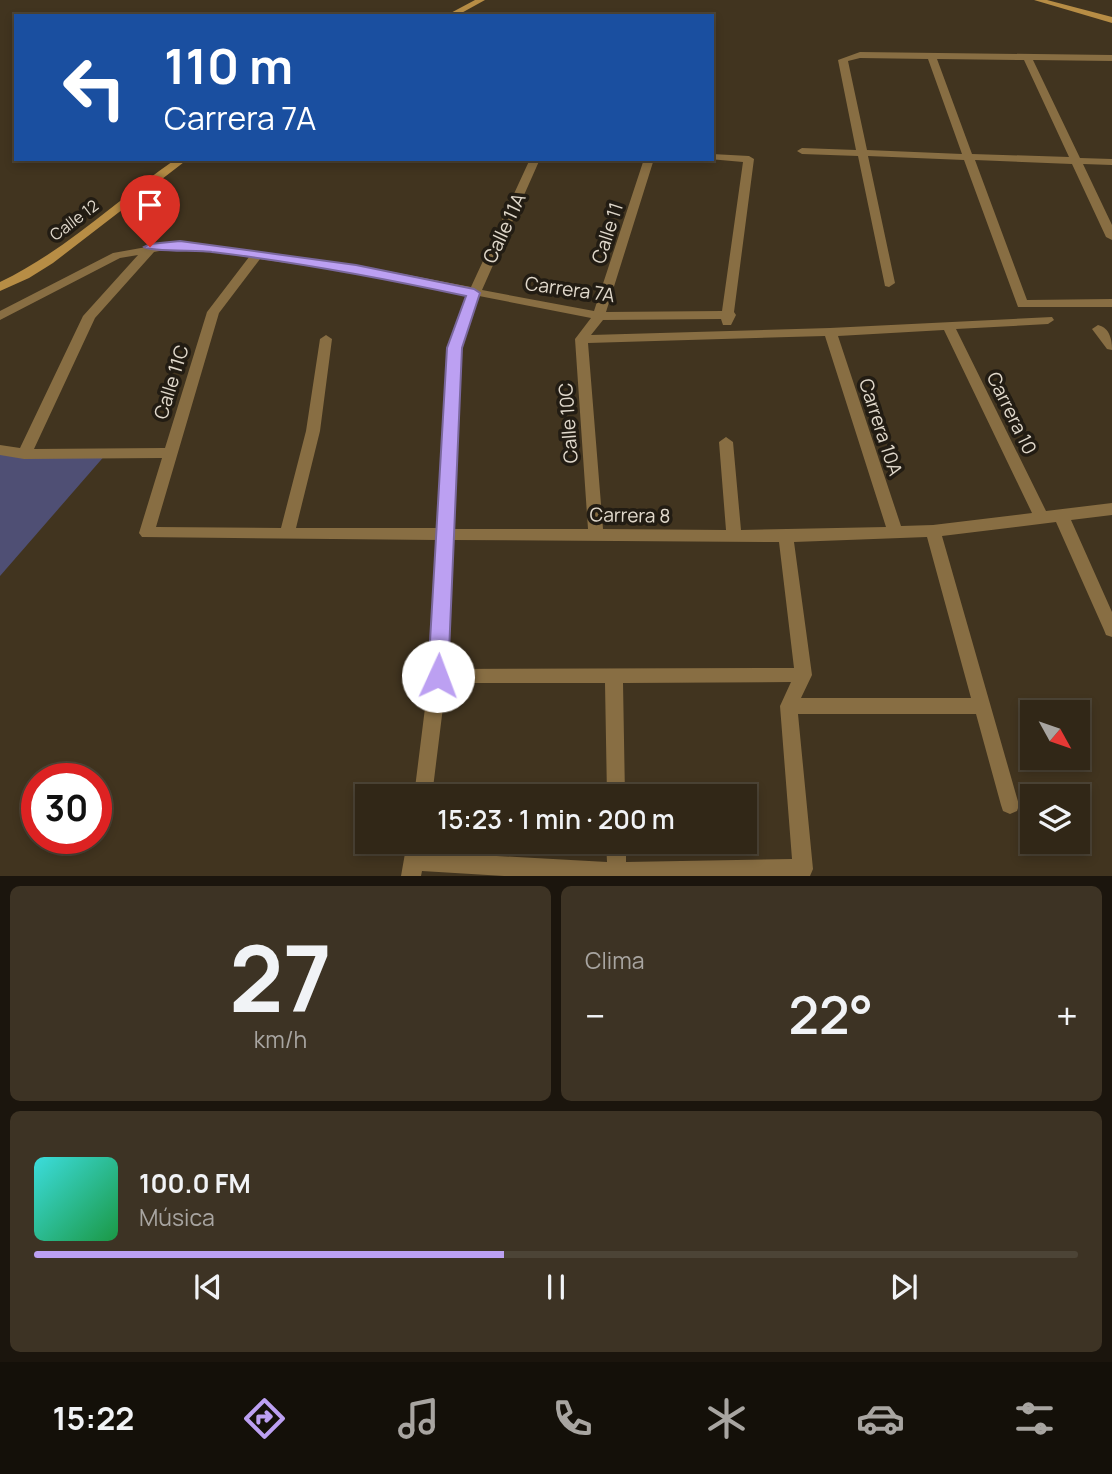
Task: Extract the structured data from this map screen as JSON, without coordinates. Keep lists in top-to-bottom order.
{
  "streets": {
    "main road": ["Calle 12"],
    "street": [
      "Calle 11A",
      "Calle 11",
      "Carrera 7A",
      "Calle 11C",
      "Carrera 10",
      "Calle 10C",
      "Carrera 10A",
      "Carrera 8"
    ]
  },
  "crossings": [
    ["Calle 11A", "Carrera 7A"],
    ["Calle 11A", "Carrera 8"],
    ["Calle 11", "Carrera 7A"],
    ["Carrera 7A", "Calle 11C"],
    ["Calle 11C", "Carrera 8"],
    ["Carrera 10", "Carrera 8"],
    ["Calle 10C", "Carrera 8"],
    ["Carrera 10A", "Carrera 8"]
  ],
  "north": "bottom right",
  "page": {
    "turn": ["110 m", "Carrera 7A"],
    "limit": "30",
    "trip": "15:23 · 1 min · 200 m",
    "tile": [
      ["27", "km/h"],
      "Clima"
    ],
    "heat": ["−", "22°", "+"],
    "song": ["100.0 FM", "Música"],
    "tabs": "15:22"
  }
}
